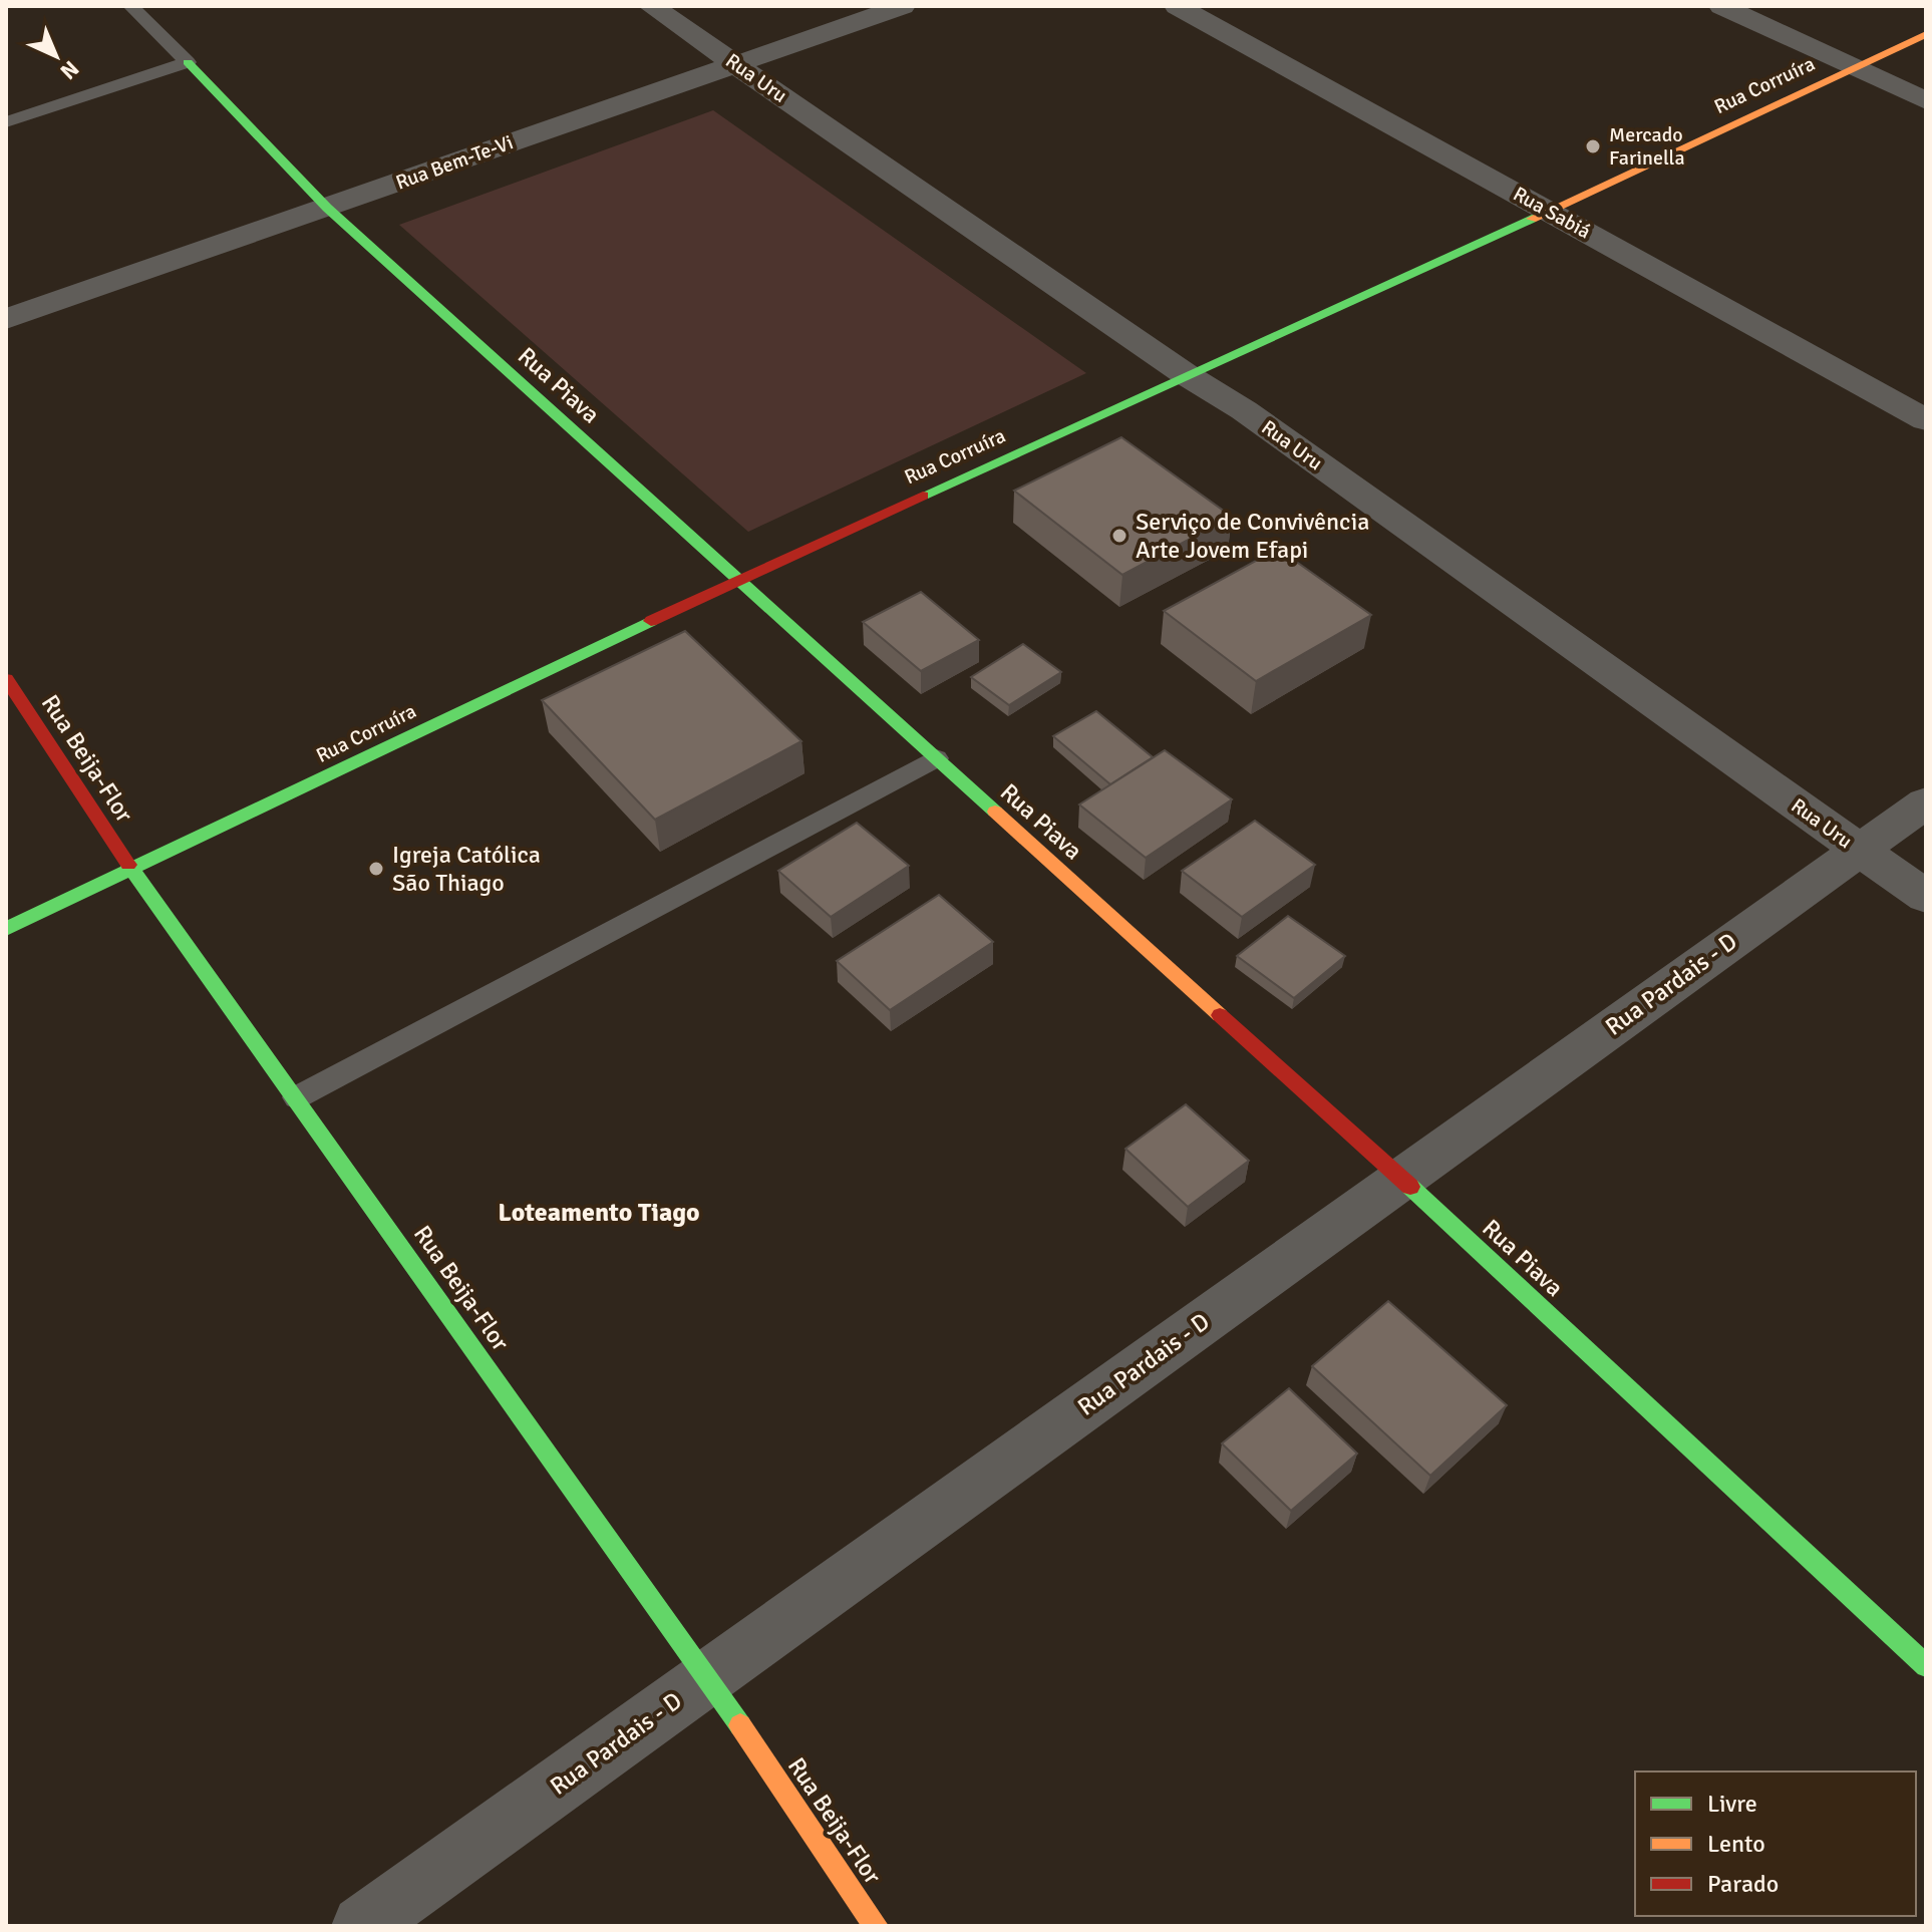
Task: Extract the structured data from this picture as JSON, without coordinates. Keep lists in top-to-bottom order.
{
  "streets": {
    "street": [
      "Rua Uru",
      "Rua Corruíra",
      "Rua Bem-Te-Vi",
      "Rua Sabiá",
      "Rua Piava",
      "Rua Beija-Flor",
      "Rua Pardais - D"
    ]
  },
  "crossings": [
    ["Rua Uru", "Rua Corruíra"],
    ["Rua Uru", "Rua Bem-Te-Vi"],
    ["Rua Uru", "Rua Pardais - D"],
    ["Rua Corruíra", "Rua Sabiá"],
    ["Rua Corruíra", "Rua Piava"],
    ["Rua Corruíra", "Rua Beija-Flor"],
    ["Rua Bem-Te-Vi", "Rua Piava"],
    ["Rua Piava", "Rua Pardais - D"],
    ["Rua Beija-Flor", "Rua Pardais - D"]
  ],
  "districts": ["Loteamento Tiago"],
  "places": ["Mercado Farinella", "Serviço de Convivência Arte Jovem Efapi", "Igreja Católica São Thiago"],
  "legend": ["Livre", "Lento", "Parado"],
  "north": "bottom right"
}
